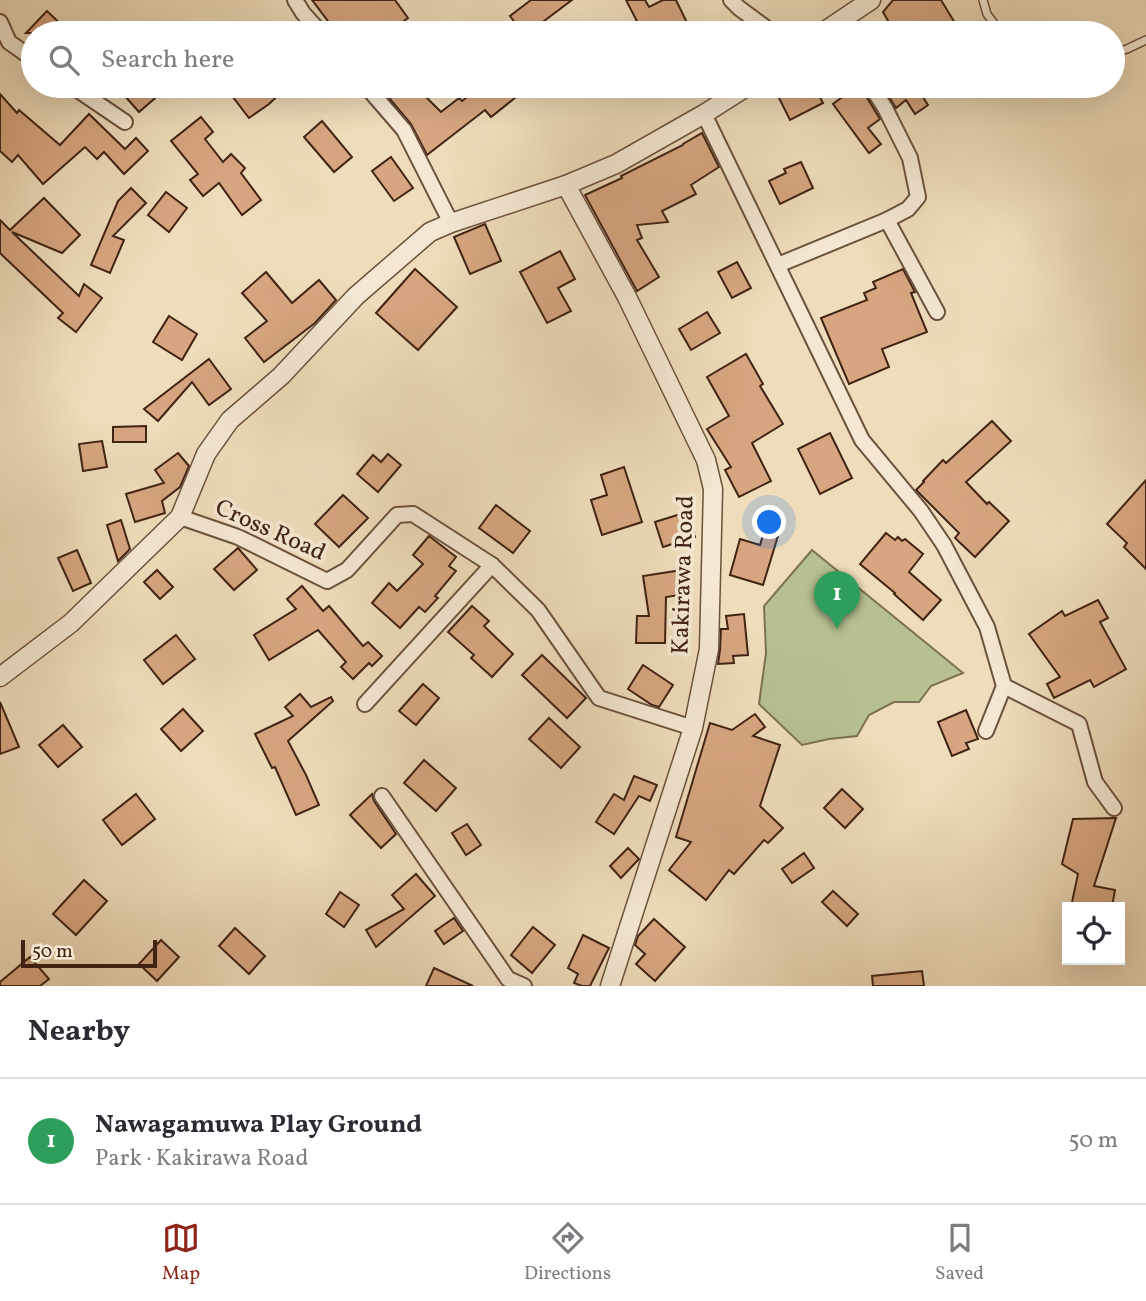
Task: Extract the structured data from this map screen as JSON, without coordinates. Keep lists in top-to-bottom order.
{
  "streets": {
    "street": ["Cross Road", "Kakirawa Road"]
  },
  "crossings": [
    ["Cross Road", "Kakirawa Road"]
  ],
  "scale_bar": "50 m",
  "page": {
    "search": "Search here",
    "pins": "1",
    "scale": "50 m",
    "heading": "Nearby",
    "list": [
      {
        "mark": "1",
        "name": "Nawagamuwa Play Ground",
        "note": "Park · Kakirawa Road",
        "value": "50 m"
      }
    ],
    "nav": ["Map", "Directions", "Saved"]
  }
}
